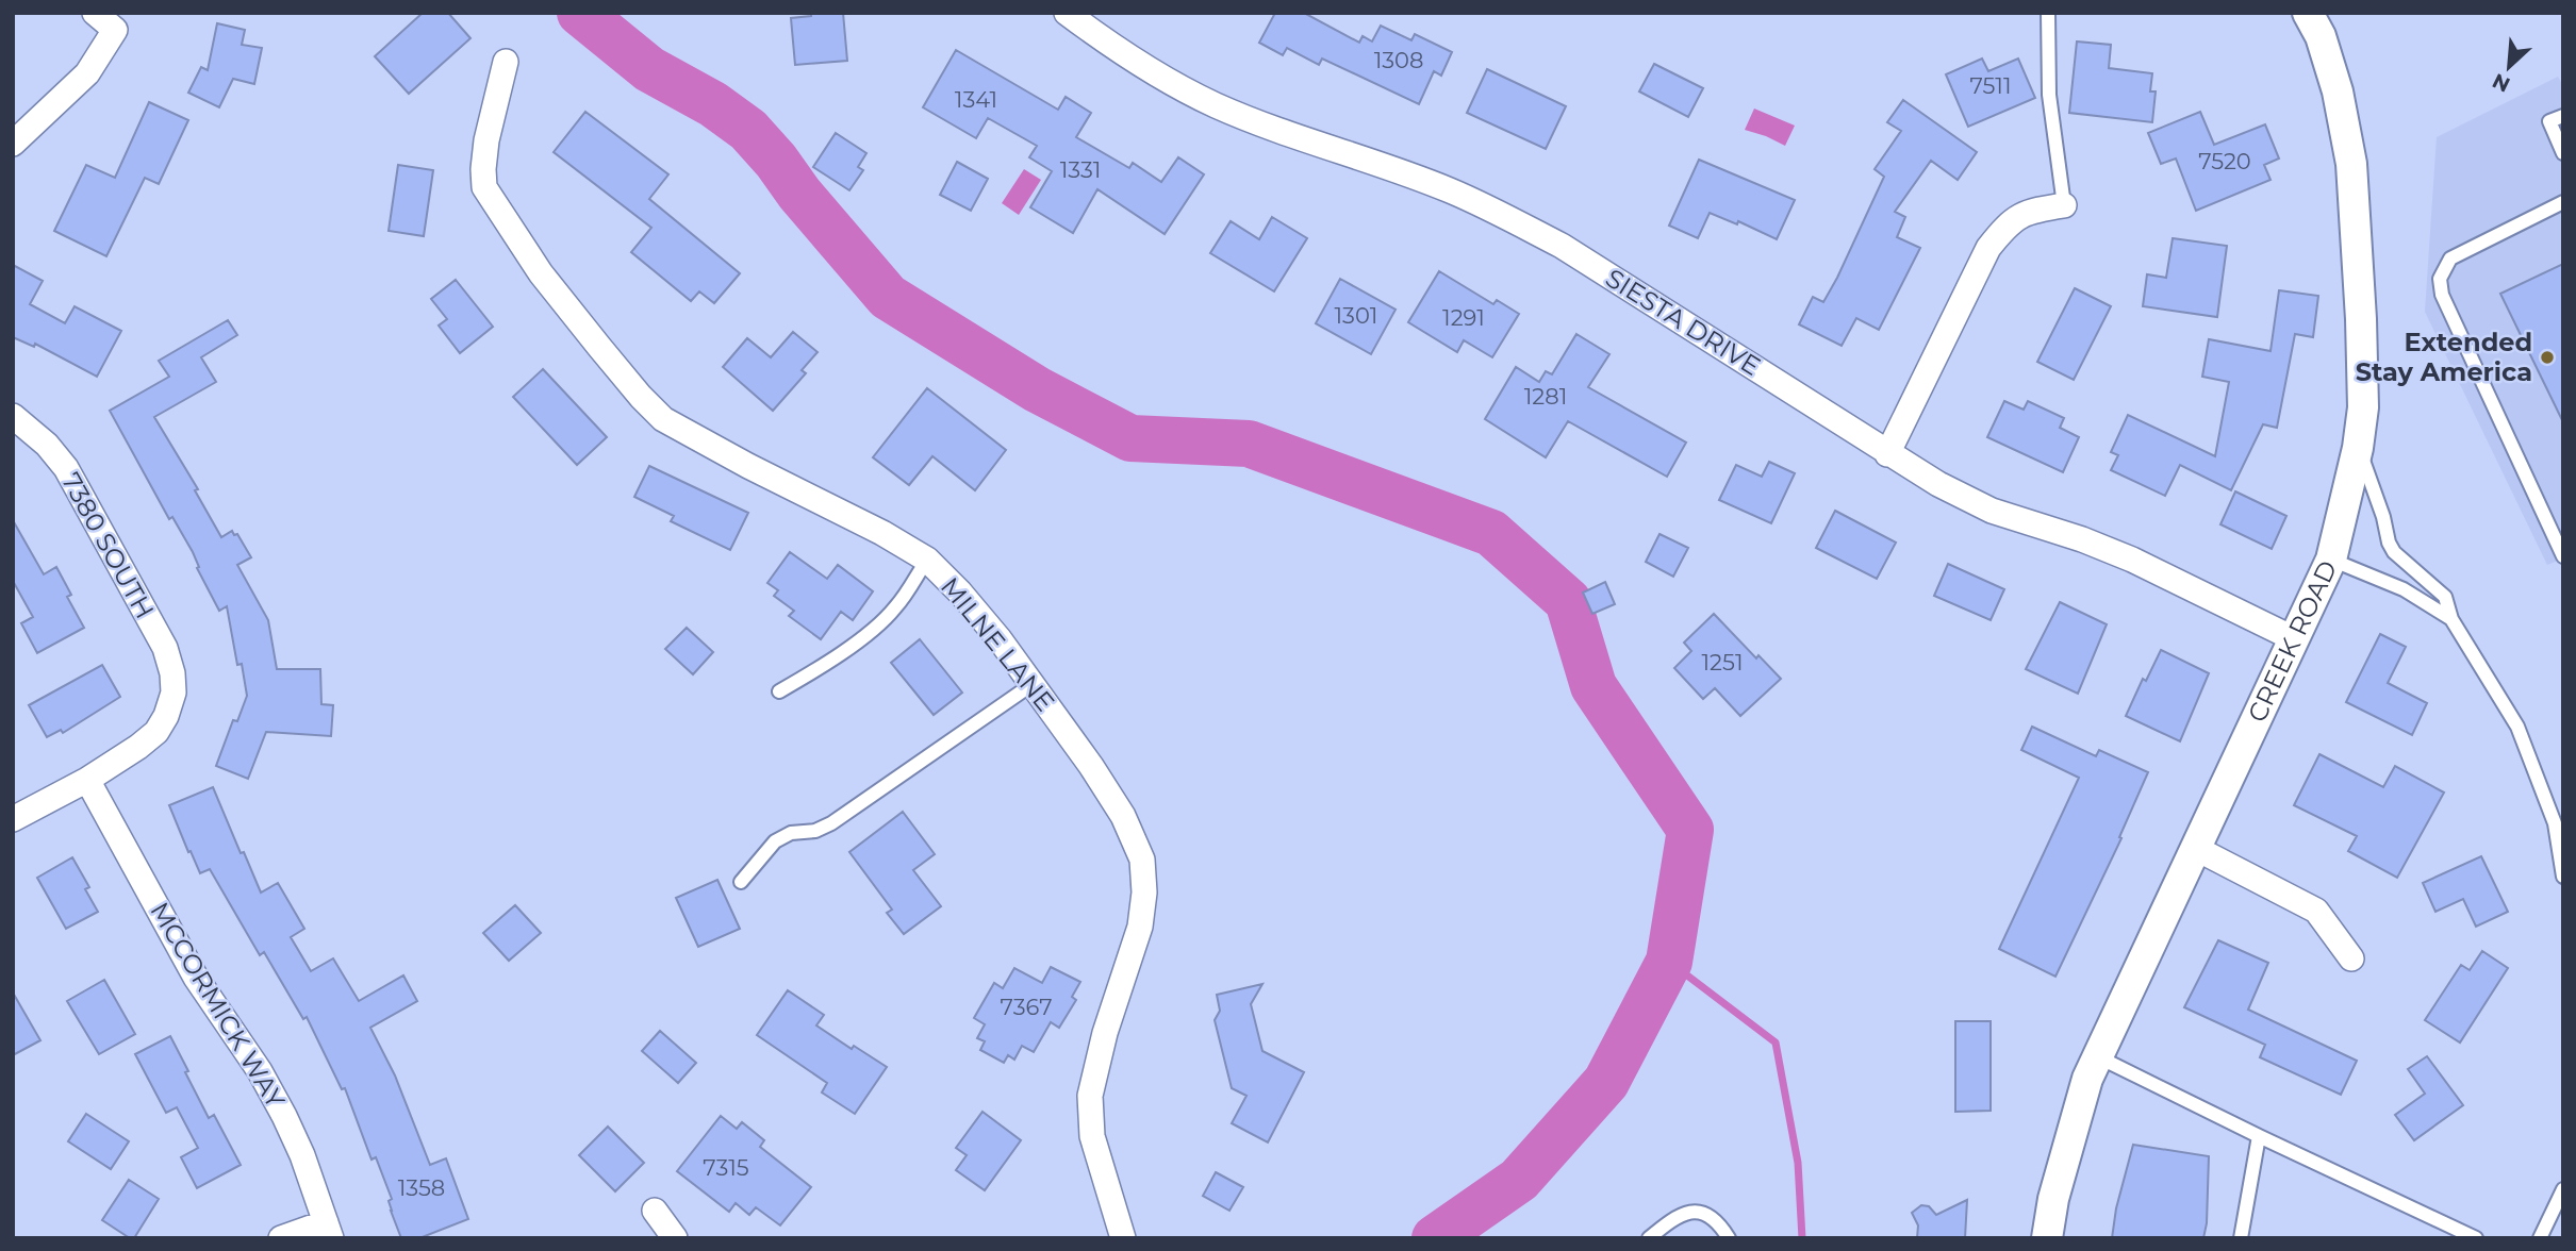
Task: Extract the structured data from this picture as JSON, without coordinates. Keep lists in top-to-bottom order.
{
  "streets": {
    "street": [
      "SIESTA DRIVE",
      "7380 SOUTH",
      "CREEK ROAD",
      "MILNE LANE",
      "MCCORMICK WAY"
    ]
  },
  "crossings": [
    ["SIESTA DRIVE", "CREEK ROAD"],
    ["7380 SOUTH", "MCCORMICK WAY"]
  ],
  "places": ["Extended Stay America"],
  "house_numbers": [
    "1308",
    "7511",
    "1341",
    "7520",
    "1331",
    "1301",
    "1291",
    "1281",
    "1251",
    "7367",
    "7315",
    "1358"
  ],
  "north": "bottom left"
}
